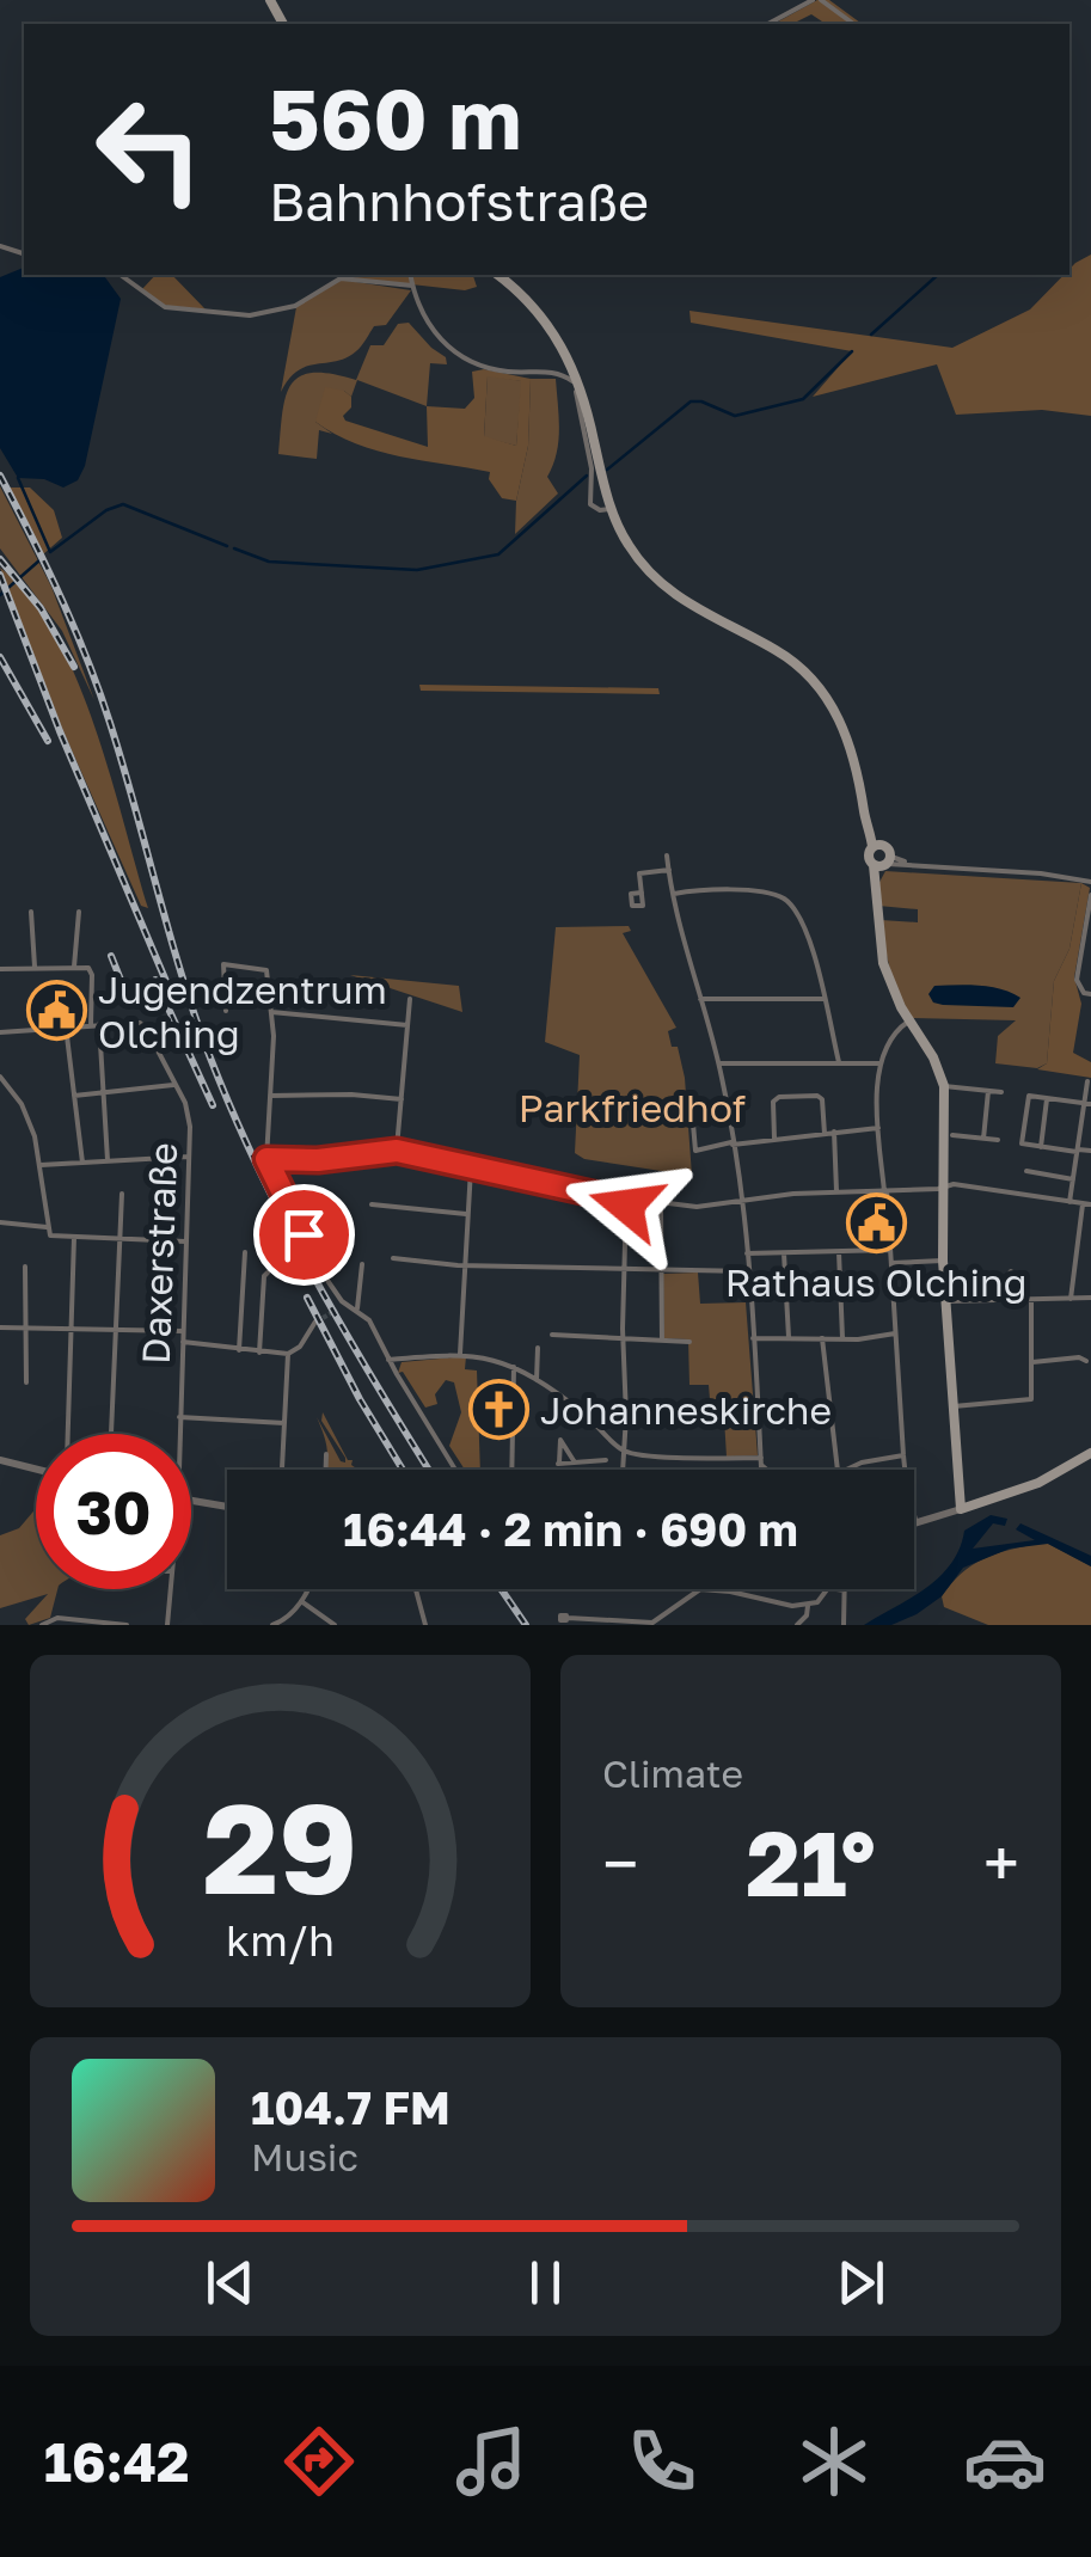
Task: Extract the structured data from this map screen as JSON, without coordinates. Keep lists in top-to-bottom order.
{
  "streets": {
    "street": ["Daxerstraße"]
  },
  "parks": ["Parkfriedhof"],
  "places": {
    "public building": ["Jugendzentrum Olching", "Rathaus Olching"],
    "church": ["Johanneskirche"]
  },
  "page": {
    "turn": ["560 m", "Bahnhofstraße"],
    "limit": "30",
    "trip": "16:44 · 2 min · 690 m",
    "tile": "Climate",
    "heat": ["−", "21°", "+"],
    "song": ["104.7 FM", "Music"],
    "tabs": "16:42",
    "gauge": ["29", "km/h"]
  }
}
